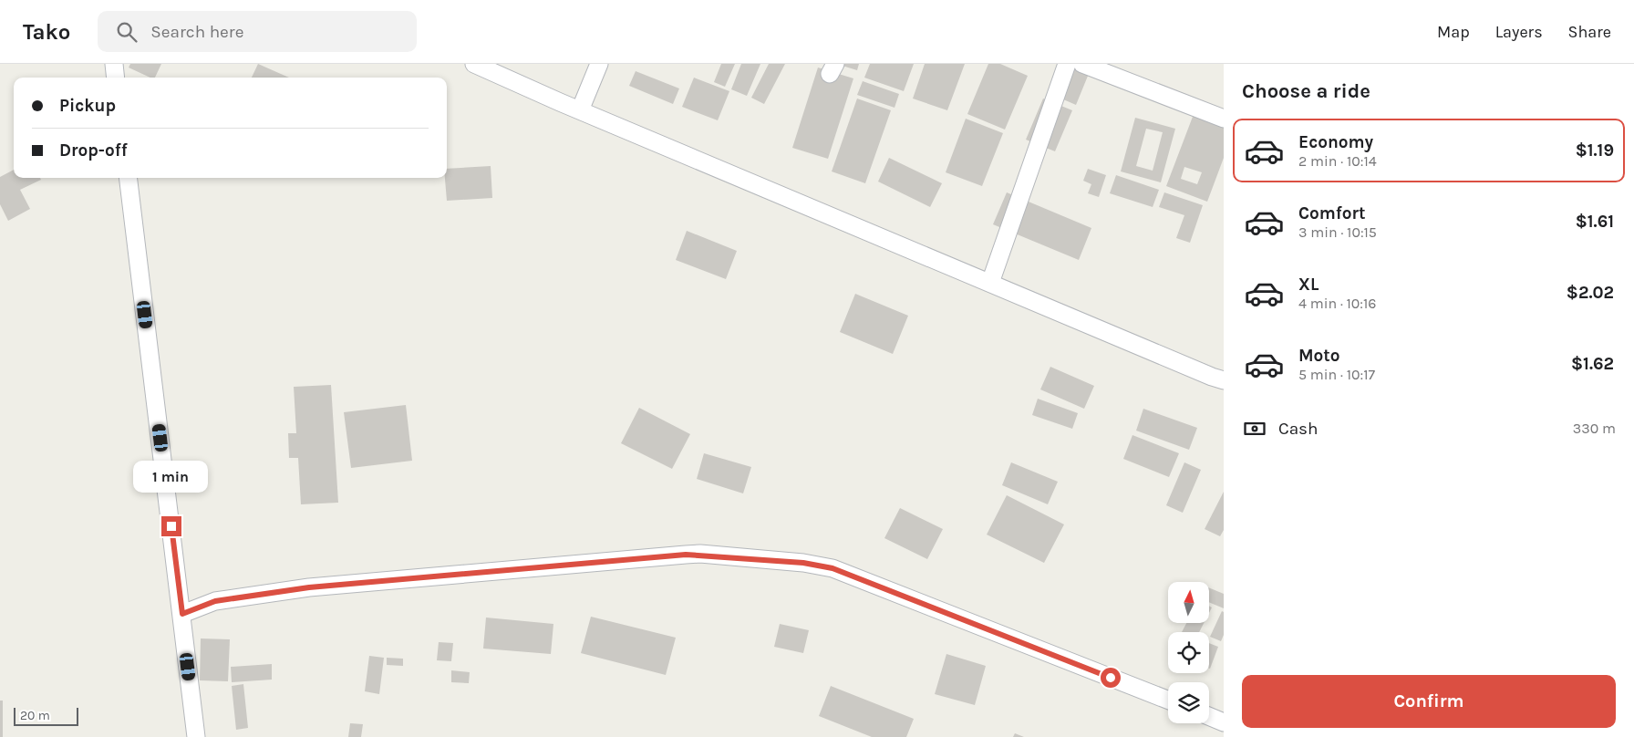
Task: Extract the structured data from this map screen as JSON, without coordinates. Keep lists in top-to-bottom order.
{
  "scale_bar": "20 m",
  "north": "top",
  "page": {
    "header": "Tako",
    "search": "Search here",
    "nav": ["Map", "Layers", "Share"],
    "heading": "Choose a ride",
    "banner": ["Pickup", "Drop-off"],
    "list": [
      {
        "name": "Economy",
        "note": "2 min · 10:14",
        "value": "$1.19"
      },
      {
        "name": "Comfort",
        "note": "3 min · 10:15",
        "value": "$1.61"
      },
      {
        "name": "XL",
        "note": "4 min · 10:16",
        "value": "$2.02"
      },
      {
        "name": "Moto",
        "note": "5 min · 10:17",
        "value": "$1.62"
      }
    ],
    "pay": ["Cash", "330 m"],
    "bubble": "1 min",
    "buttons": "Confirm",
    "scale": "20 m"
  }
}
